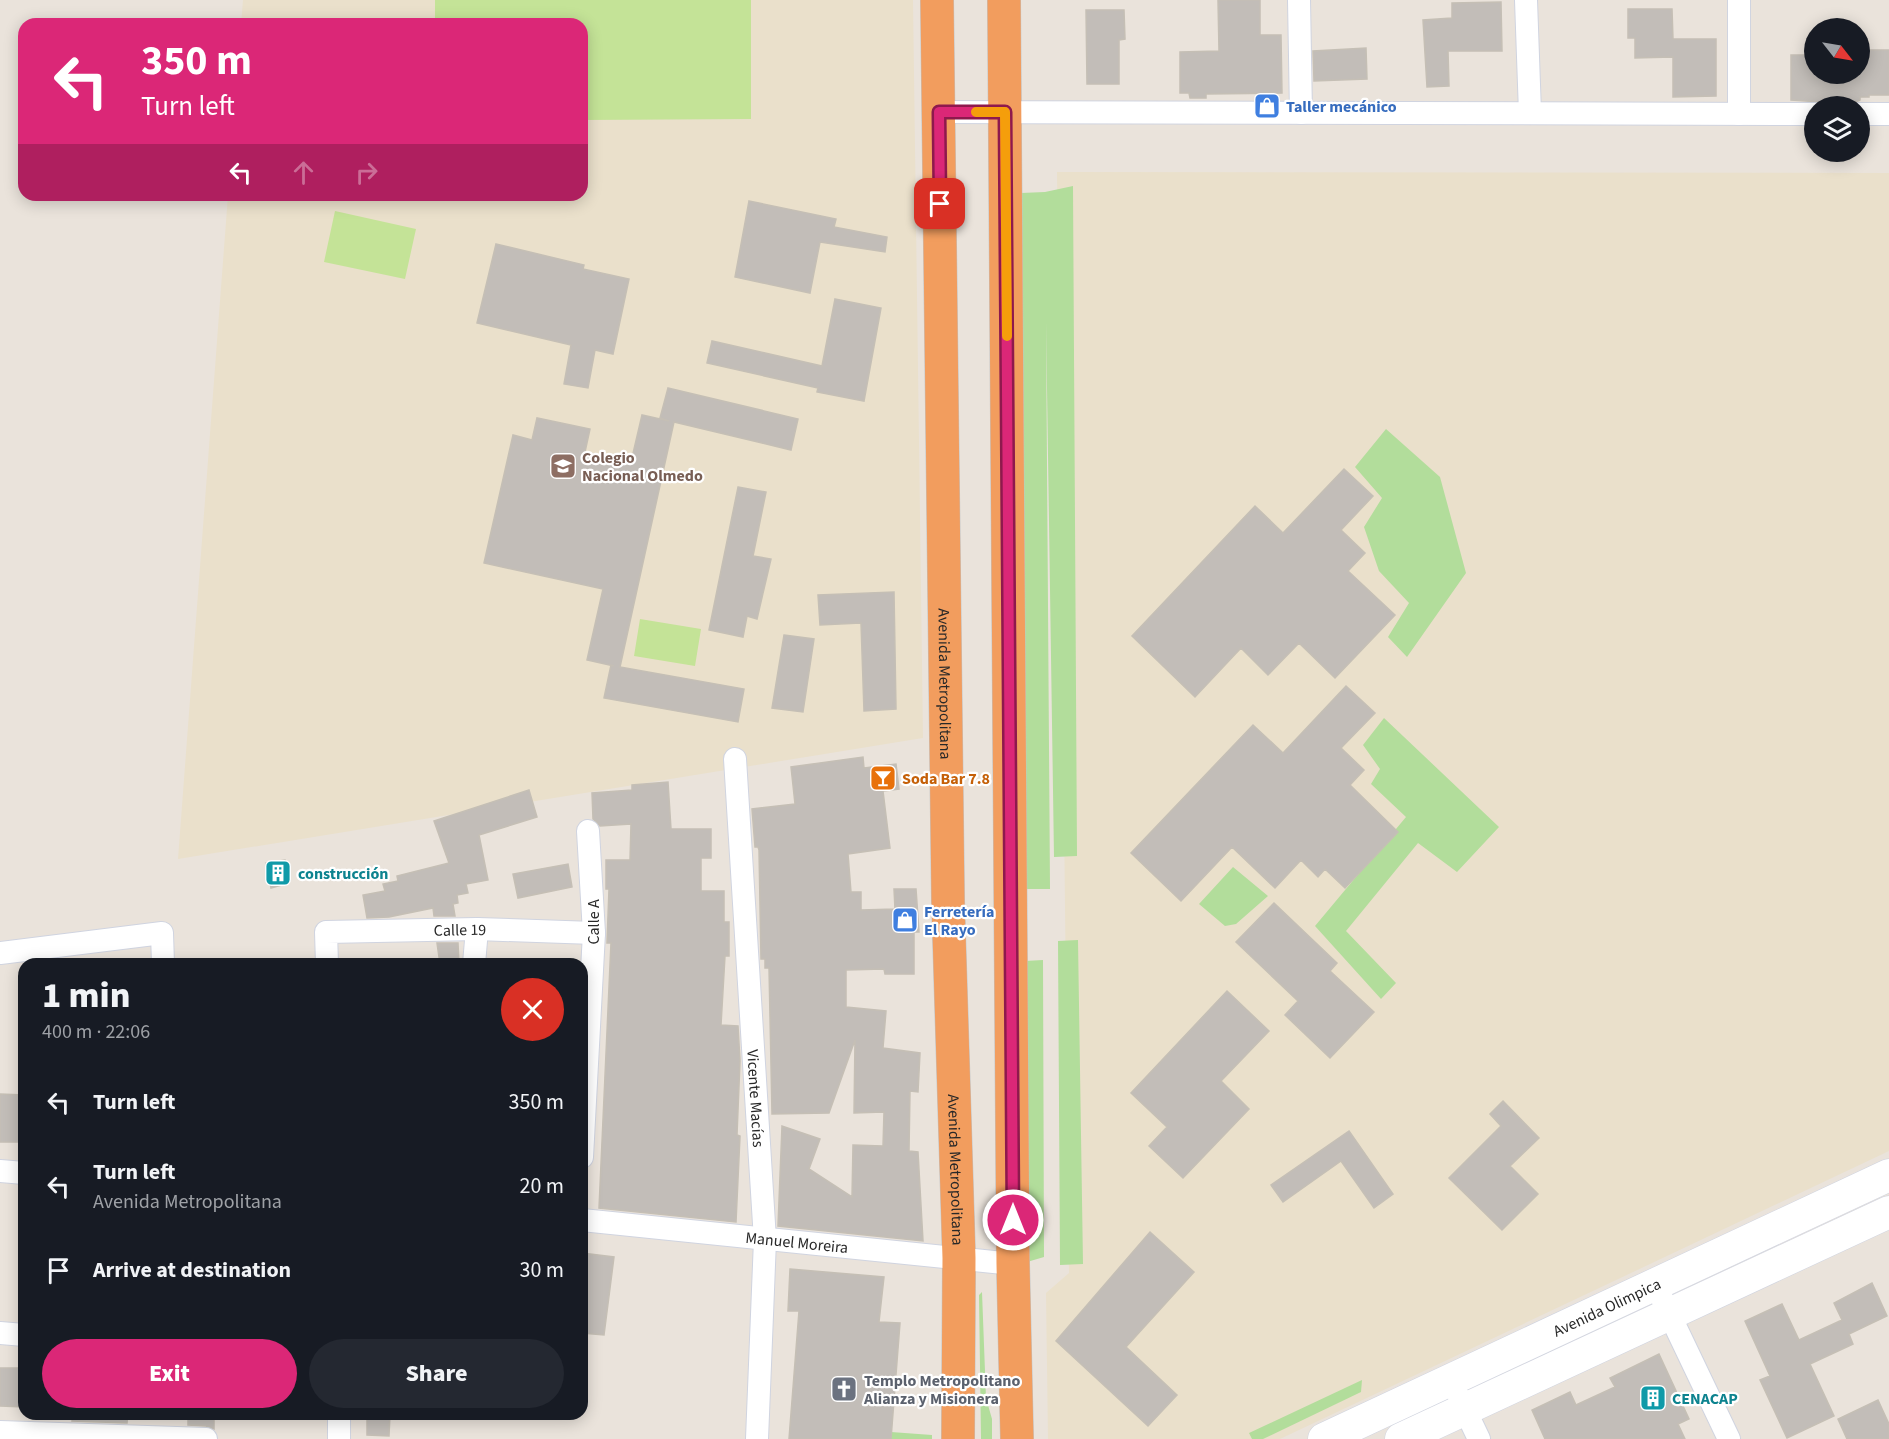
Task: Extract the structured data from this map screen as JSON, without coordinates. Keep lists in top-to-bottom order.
{
  "streets": {
    "highway": ["Avenida Metropolitana"],
    "street": [
      "Calle A",
      "Calle 19",
      "Vicente Macías",
      "Manuel Moreira",
      "Avenida Olimpica"
    ]
  },
  "crossings": [
    ["Avenida Metropolitana", "Manuel Moreira"],
    ["Calle A", "Calle 19"],
    ["Vicente Macías", "Manuel Moreira"]
  ],
  "places": {
    "shop": ["Taller mecánico", "Ferretería El Rayo"],
    "school or university": ["Colegio Nacional Olmedo"],
    "bar": ["Soda Bar 7.8"],
    "building": ["construcción", "CENACAP"],
    "church": ["Templo Metropolitano Alianza y Misionera"]
  },
  "north": "bottom right",
  "page": {
    "turn": ["350 m", "Turn left"],
    "heading": ["1 min", "400 m · 22:06"],
    "list": [
      {
        "name": "Turn left",
        "value": "350 m"
      },
      {
        "name": "Turn left",
        "note": "Avenida Metropolitana",
        "value": "20 m"
      },
      {
        "name": "Arrive at destination",
        "value": "30 m"
      }
    ],
    "buttons": ["Exit", "Share"]
  }
}
